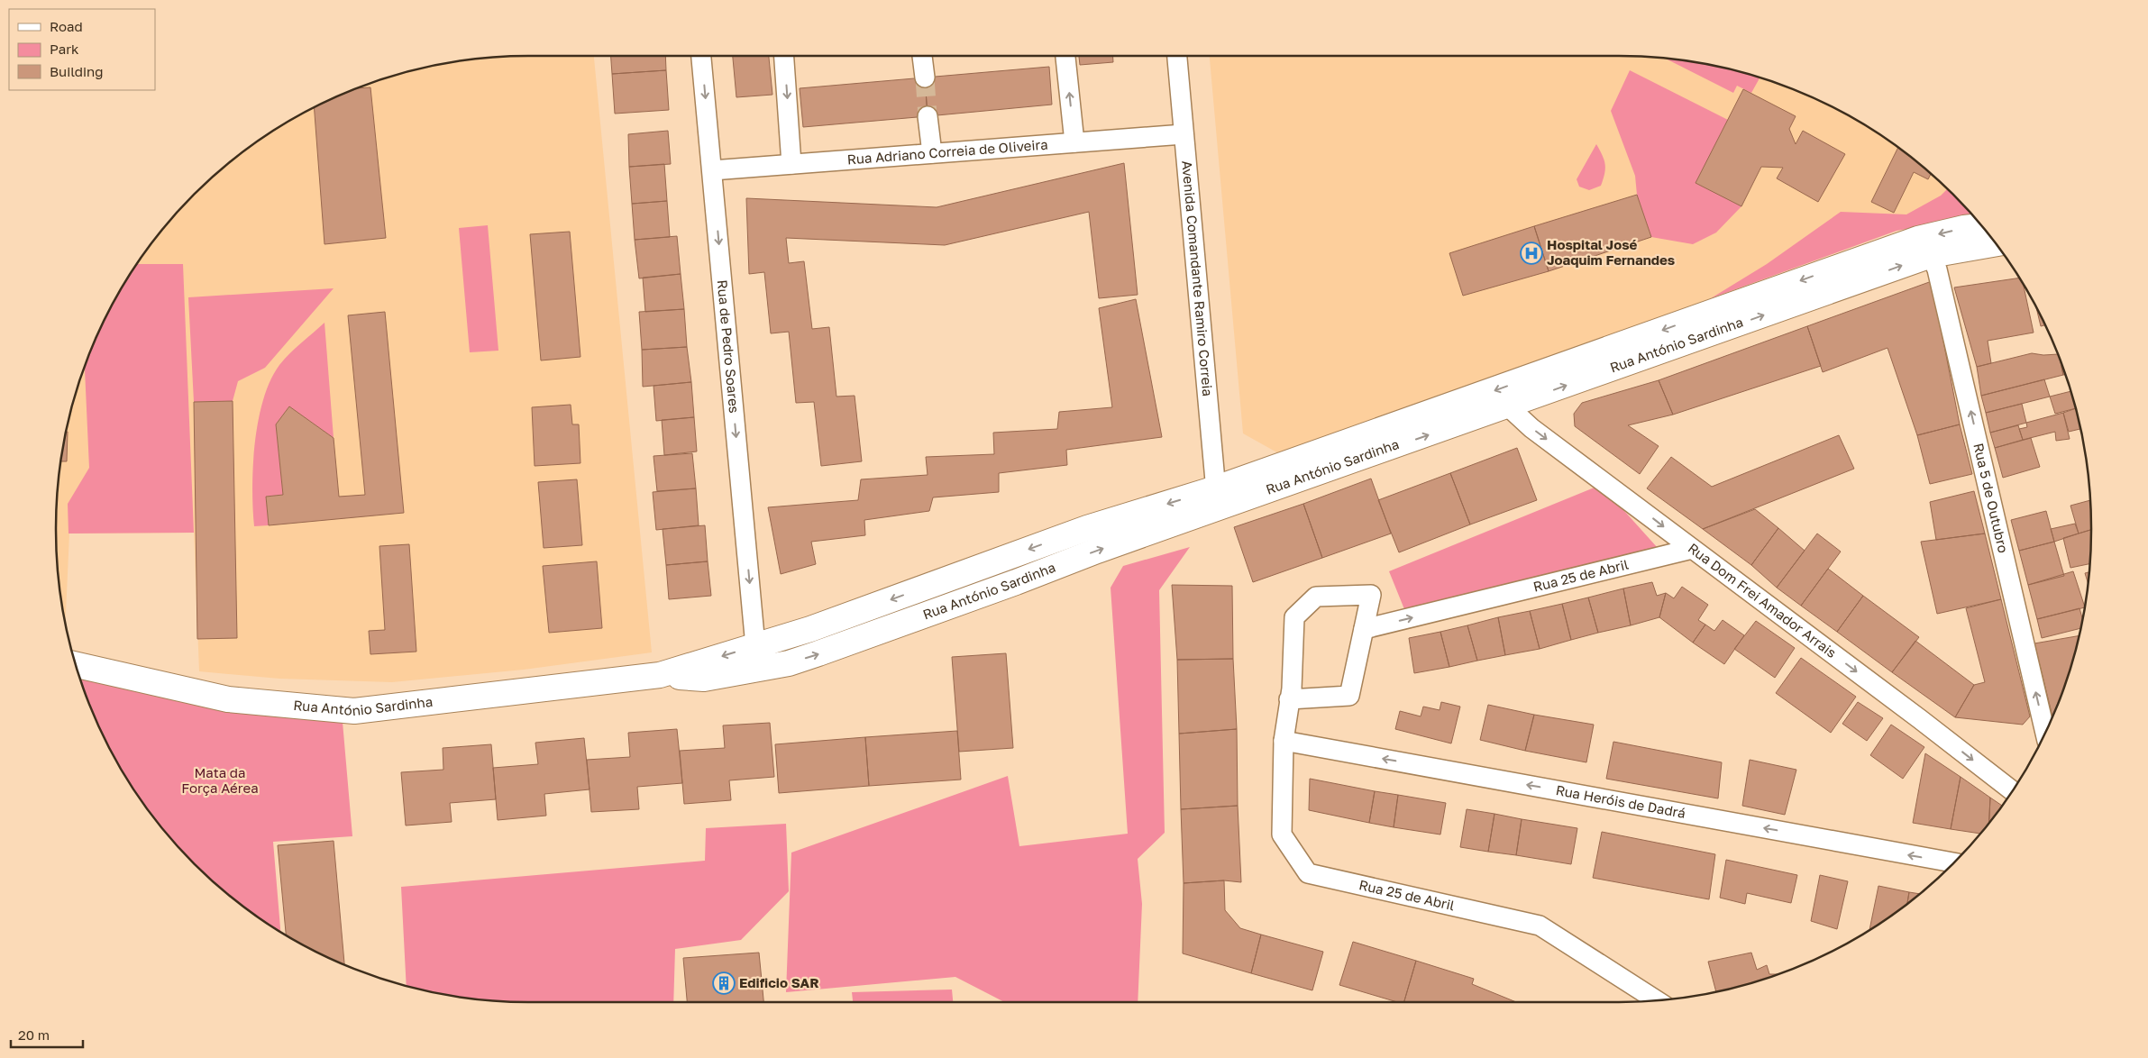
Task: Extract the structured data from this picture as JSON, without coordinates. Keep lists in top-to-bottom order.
{
  "streets": {
    "main road": ["Rua António Sardinha"],
    "street": [
      "Rua Adriano Correia de Oliveira",
      "Avenida Comandante Ramiro Correia",
      "Rua de Pedro Soares",
      "Rua 5 de Outubro",
      "Rua 25 de Abril",
      "Rua Dom Frei Amador Arrais",
      "Rua Heróis de Dadrá"
    ]
  },
  "crossings": [
    ["Rua Adriano Correia de Oliveira", "Avenida Comandante Ramiro Correia"],
    ["Rua Adriano Correia de Oliveira", "Rua de Pedro Soares"],
    ["Avenida Comandante Ramiro Correia", "Rua António Sardinha"],
    ["Rua António Sardinha", "Rua de Pedro Soares"],
    ["Rua António Sardinha", "Rua 5 de Outubro"],
    ["Rua António Sardinha", "Rua Dom Frei Amador Arrais"],
    ["Rua 25 de Abril", "Rua Dom Frei Amador Arrais"],
    ["Rua 25 de Abril", "Rua Heróis de Dadrá"]
  ],
  "one_way": [
    "Rua de Pedro Soares",
    "Rua 5 de Outubro",
    "Rua Dom Frei Amador Arrais",
    "Rua Heróis de Dadrá"
  ],
  "parks": ["Mata da Força Aérea"],
  "places": {
    "hospital": ["Hospital José Joaquim Fernandes"],
    "building": ["Edificio SAR"]
  },
  "legend": ["Road", "Park", "Building"],
  "scale_bar": "20 m"
}
